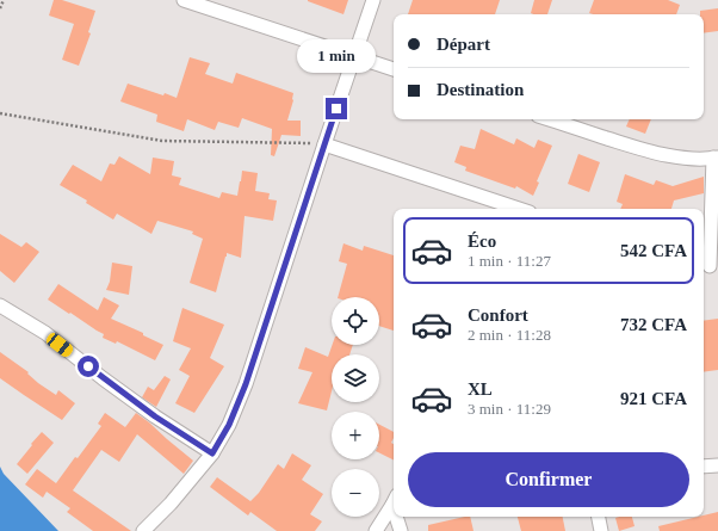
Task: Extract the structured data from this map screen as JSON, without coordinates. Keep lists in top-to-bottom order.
{
  "page": {
    "banner": ["Départ", "Destination"],
    "bubble": "1 min",
    "list": [
      {
        "name": "Éco",
        "note": "1 min · 11:27",
        "value": "542 CFA"
      },
      {
        "name": "Confort",
        "note": "2 min · 11:28",
        "value": "732 CFA"
      },
      {
        "name": "XL",
        "note": "3 min · 11:29",
        "value": "921 CFA"
      }
    ],
    "map_buttons": ["+", "−"],
    "buttons": "Confirmer"
  }
}
